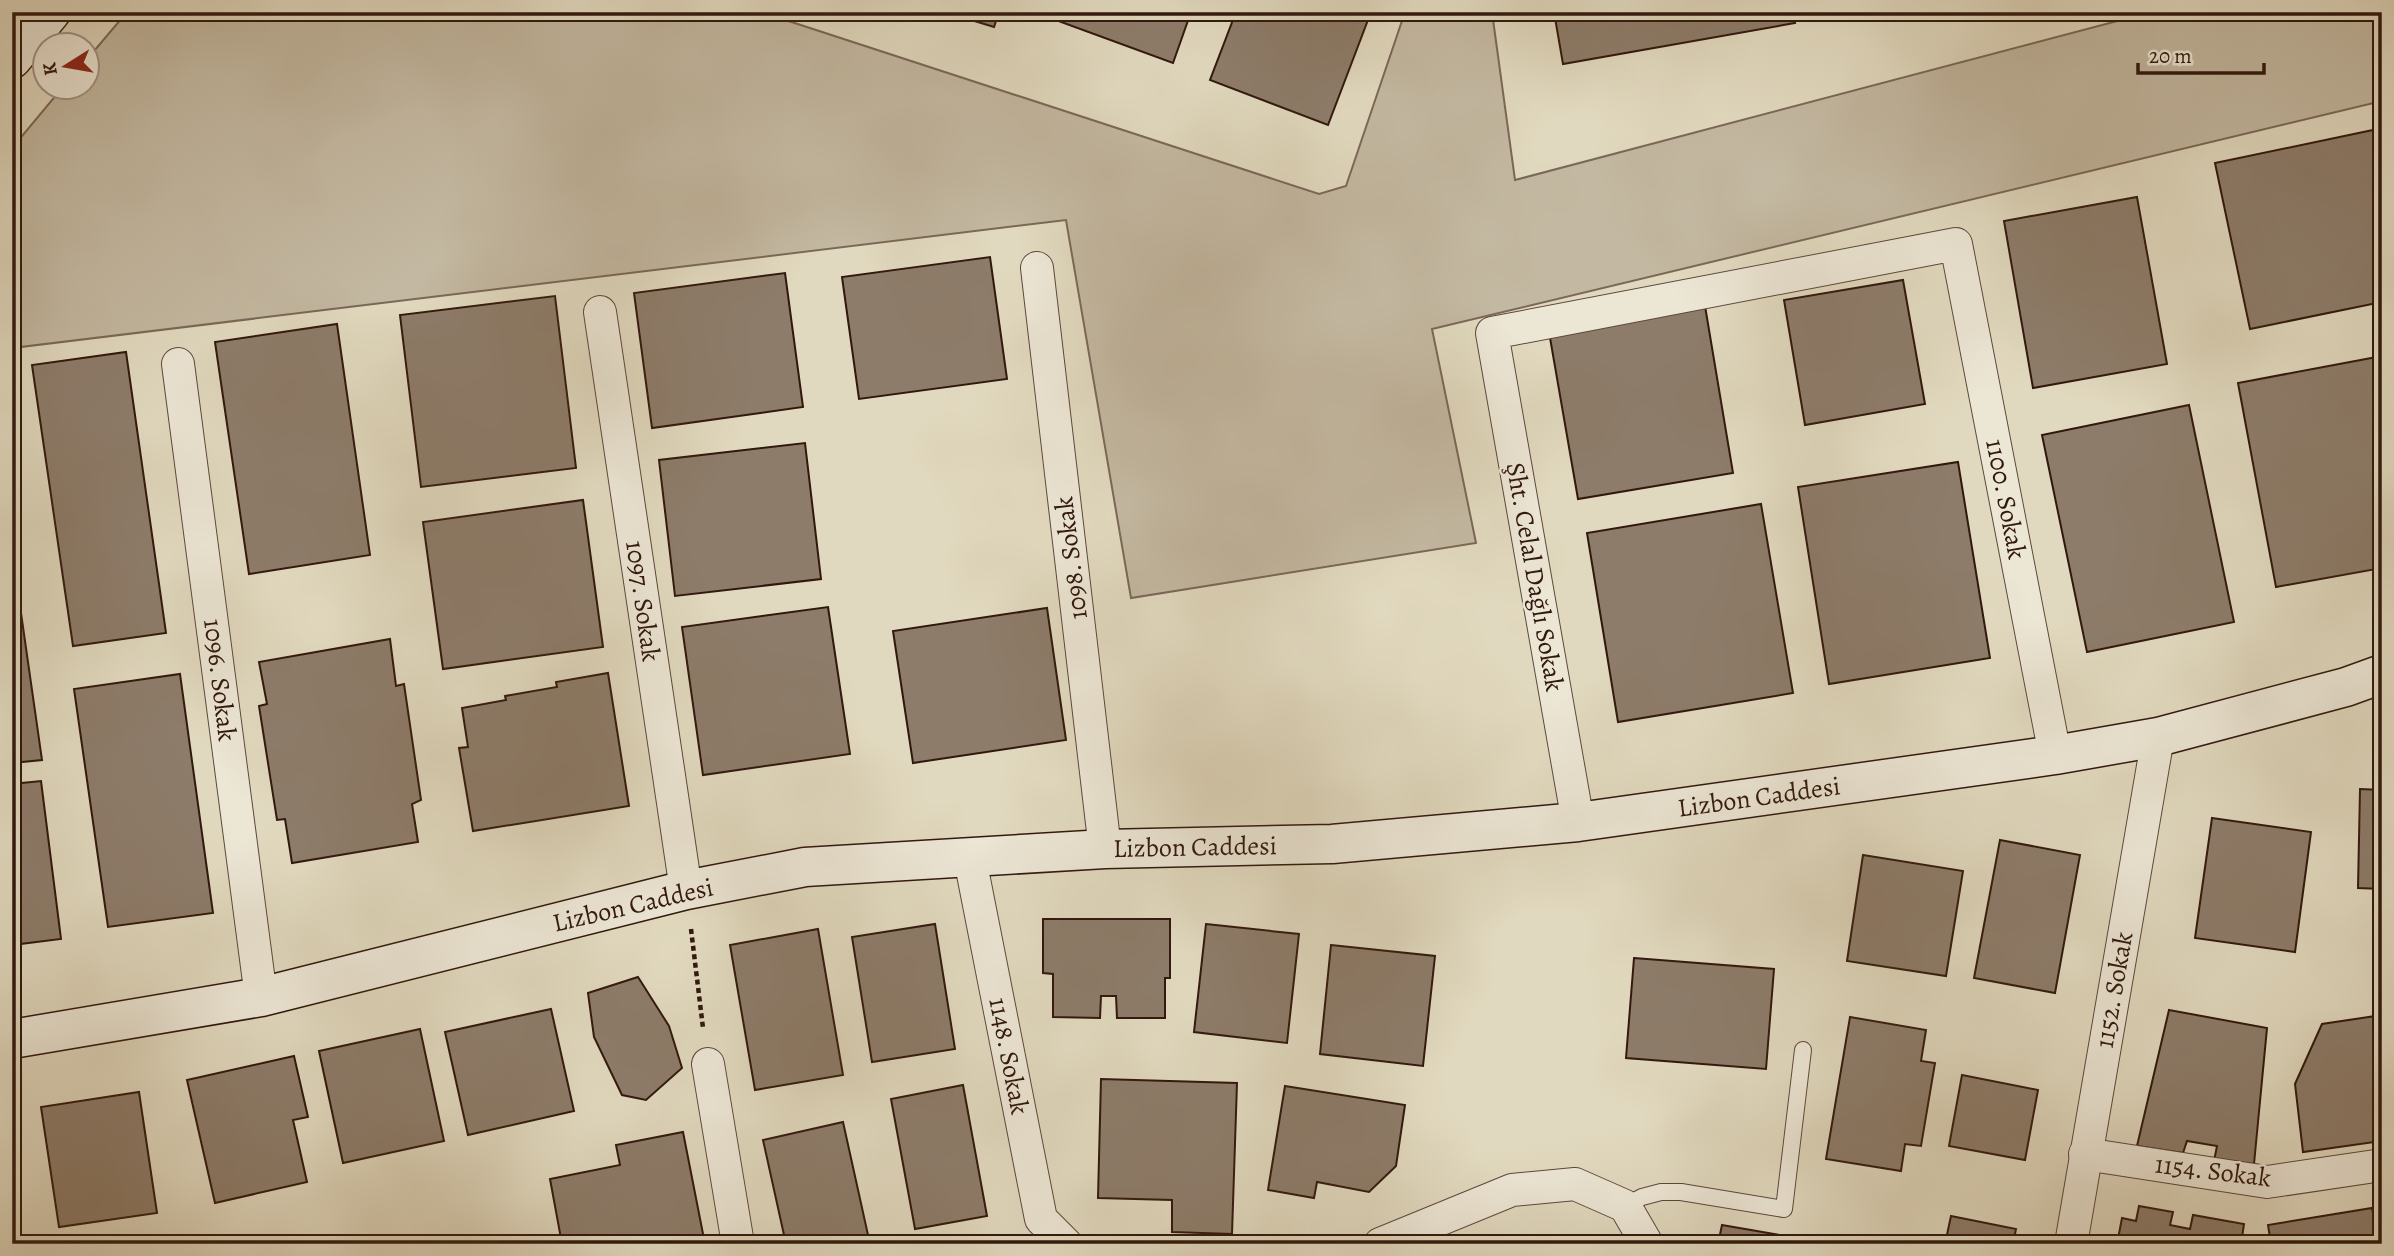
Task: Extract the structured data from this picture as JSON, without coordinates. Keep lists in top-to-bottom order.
{
  "streets": {
    "main road": ["Lizbon Caddesi"],
    "street": [
      "1100. Sokak",
      "1098. Sokak",
      "Şht. Celal Dağlı Sokak",
      "1097. Sokak",
      "1096. Sokak",
      "1152. Sokak",
      "1148. Sokak",
      "1154. Sokak"
    ]
  },
  "crossings": [
    ["1100. Sokak", "Şht. Celal Dağlı Sokak"],
    ["1100. Sokak", "Lizbon Caddesi"],
    ["1098. Sokak", "Lizbon Caddesi"],
    ["Şht. Celal Dağlı Sokak", "Lizbon Caddesi"],
    ["1097. Sokak", "Lizbon Caddesi"],
    ["1096. Sokak", "Lizbon Caddesi"],
    ["Lizbon Caddesi", "1152. Sokak"],
    ["Lizbon Caddesi", "1148. Sokak"],
    ["1152. Sokak", "1154. Sokak"]
  ],
  "scale_bar": "20 m",
  "north": "left"
}
